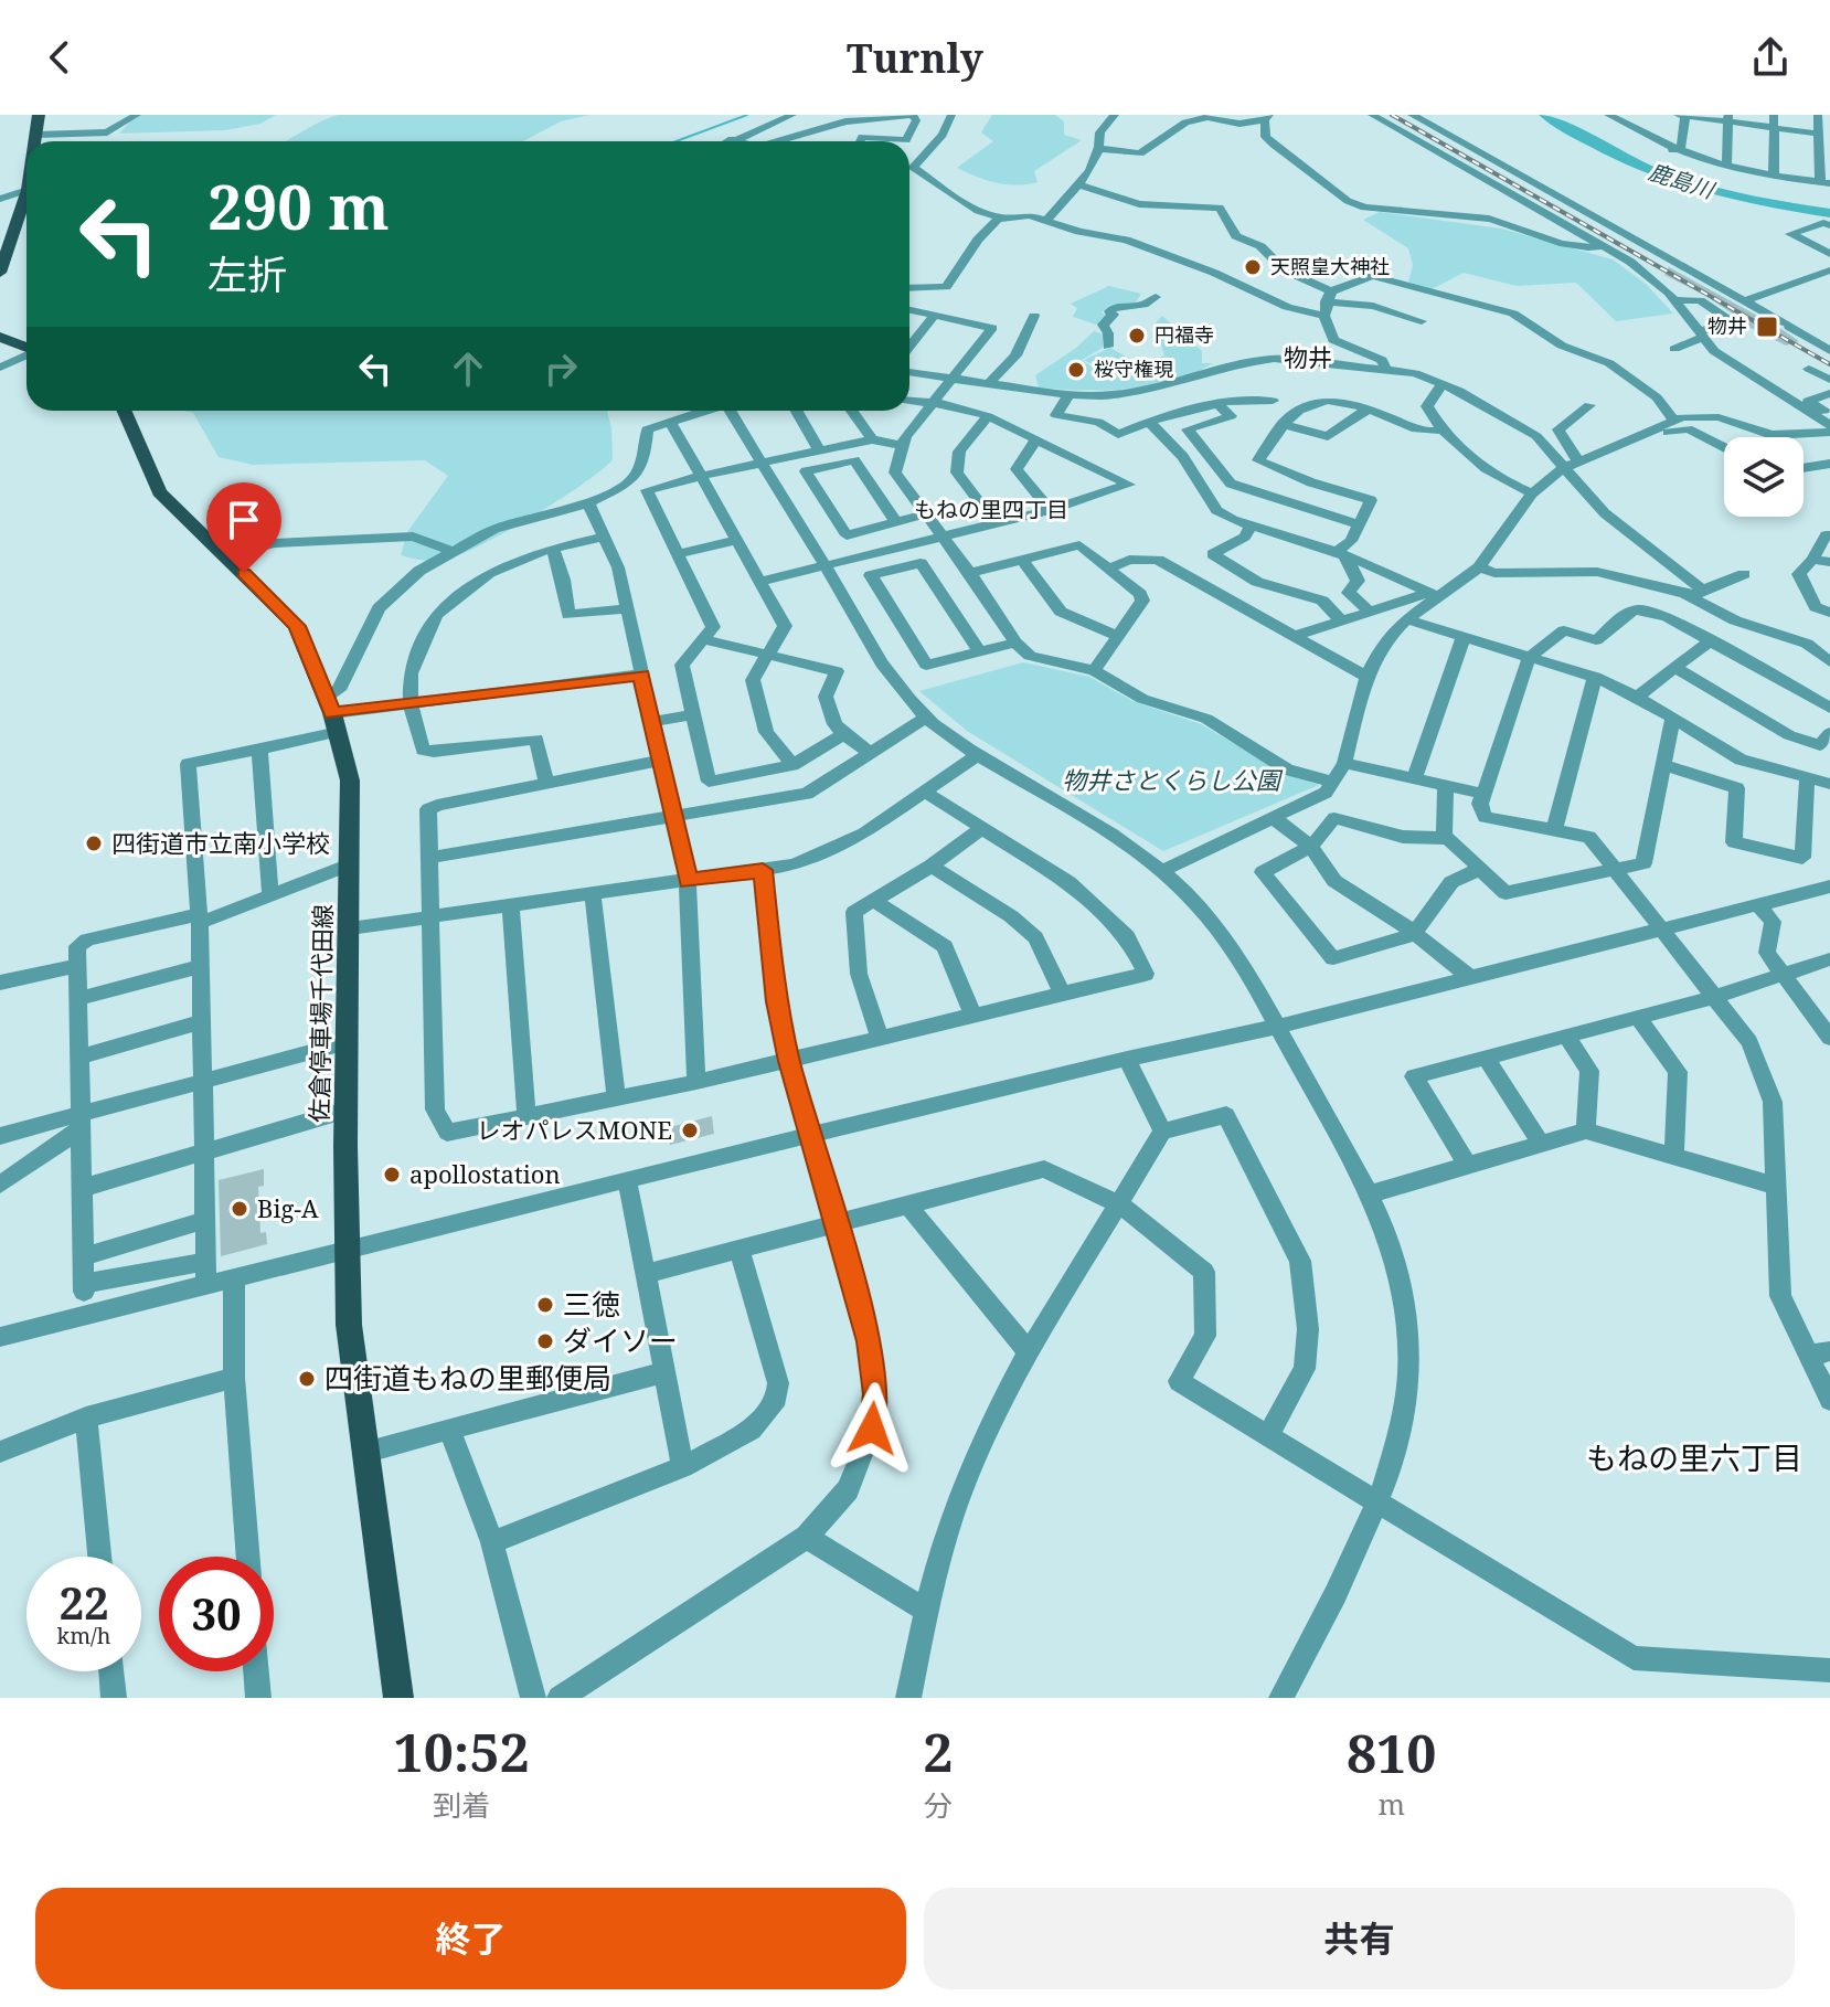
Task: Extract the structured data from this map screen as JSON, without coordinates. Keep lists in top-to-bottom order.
{
  "streets": {
    "main road": ["佐倉停車場千代田線"]
  },
  "districts": ["物井", "もねの里四丁目", "もねの里六丁目"],
  "water": ["鹿島川"],
  "parks": ["物井さとくらし公園"],
  "places": {
    "other": [
      "天照皇大神社",
      "円福寺",
      "桜守権現",
      "四街道市立南小学校",
      "レオパレスMONE",
      "apollostation",
      "Big-A",
      "三徳",
      "ダイソー",
      "四街道もねの里郵便局"
    ],
    "transit": ["物井"]
  },
  "page": {
    "header": "Turnly",
    "turn": ["290 m", "左折"],
    "speed": "22 km/h",
    "limit": "30",
    "eta": [
      "10:52",
      "到着",
      "2",
      "分",
      "810",
      "m"
    ],
    "buttons": ["終了", "共有"]
  }
}
